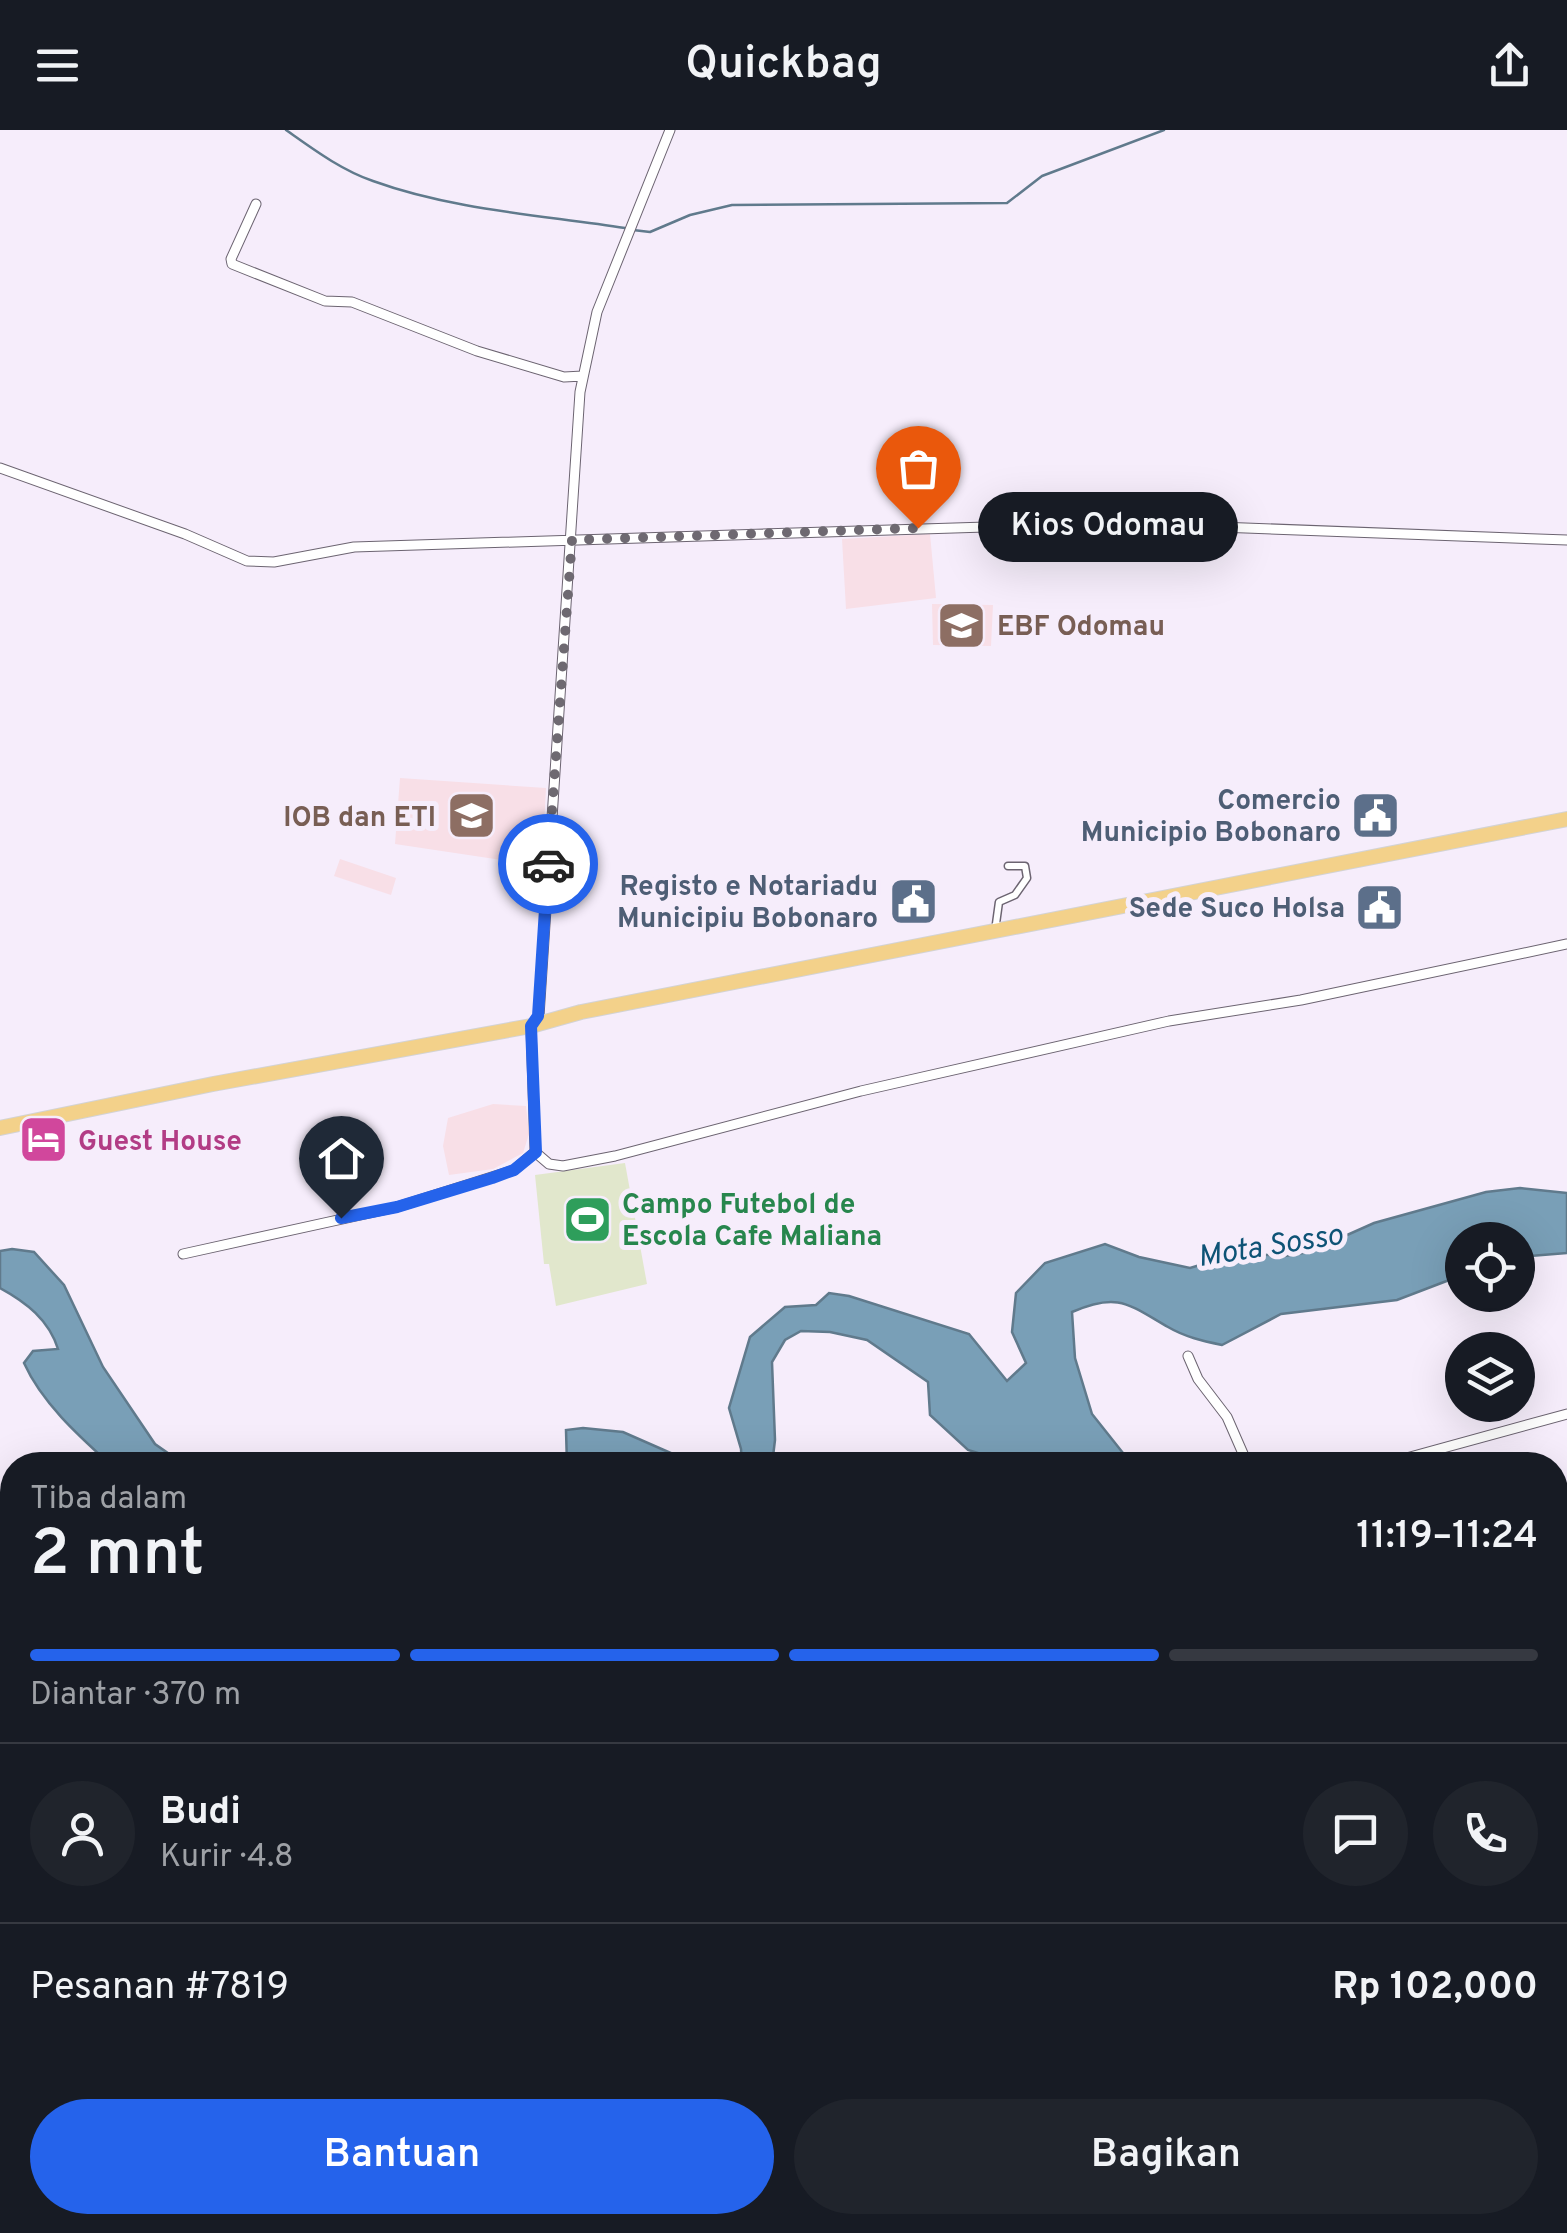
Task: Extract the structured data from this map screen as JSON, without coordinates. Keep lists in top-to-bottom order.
{
  "water": ["Mota Sosso"],
  "places": {
    "other": ["Kios Odomau"],
    "school or university": ["EBF Odomau", "IOB dan ETI"],
    "public building": ["Comercio Municipio Bobonaro", "Registo e Notariadu Municipiu Bobonaro", "Sede Suco Holsa"],
    "hotel": ["Guest House"],
    "sports": ["Campo Futebol de Escola Cafe Maliana"]
  },
  "page": {
    "header": "Quickbag",
    "bubble": "Kios Odomau",
    "heading": ["2 mnt", "Tiba dalam", "11:19–11:24"],
    "panel": [
      "Budi",
      "Kurir · 4.8",
      "Pesanan #7819",
      "Rp 102,000"
    ],
    "bar": "Diantar · 370 m",
    "buttons": ["Bantuan", "Bagikan"]
  }
}
